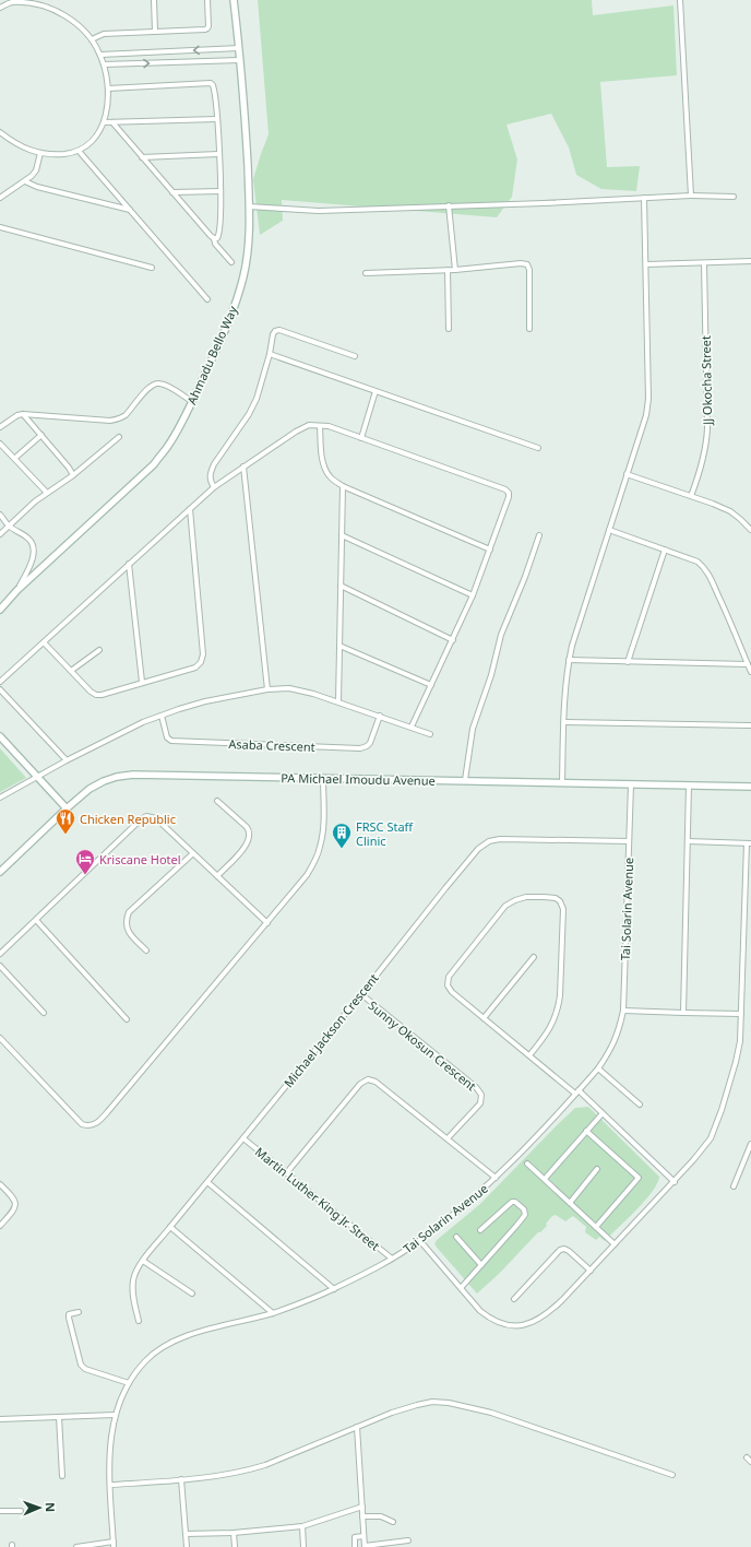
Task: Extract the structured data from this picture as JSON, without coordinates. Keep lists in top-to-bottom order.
{
  "streets": {
    "street": [
      "Ahmadu Bello Way",
      "JJ Okocha Street",
      "Asaba Crescent",
      "PA Michael Imoudu Avenue",
      "Tai Solarin Avenue",
      "Michael Jackson Crescent",
      "Sunny Okosun Crescent",
      "Martin Luther King Jr. Street"
    ]
  },
  "crossings": [
    ["PA Michael Imoudu Avenue", "Tai Solarin Avenue"],
    ["Tai Solarin Avenue", "Michael Jackson Crescent"],
    ["Tai Solarin Avenue", "Martin Luther King Jr. Street"],
    ["Michael Jackson Crescent", "Sunny Okosun Crescent"],
    ["Michael Jackson Crescent", "Martin Luther King Jr. Street"]
  ],
  "places": {
    "restaurant": ["Chicken Republic"],
    "building": ["FRSC Staff Clinic"],
    "hotel": ["Kriscane Hotel"]
  },
  "north": "right"
}
